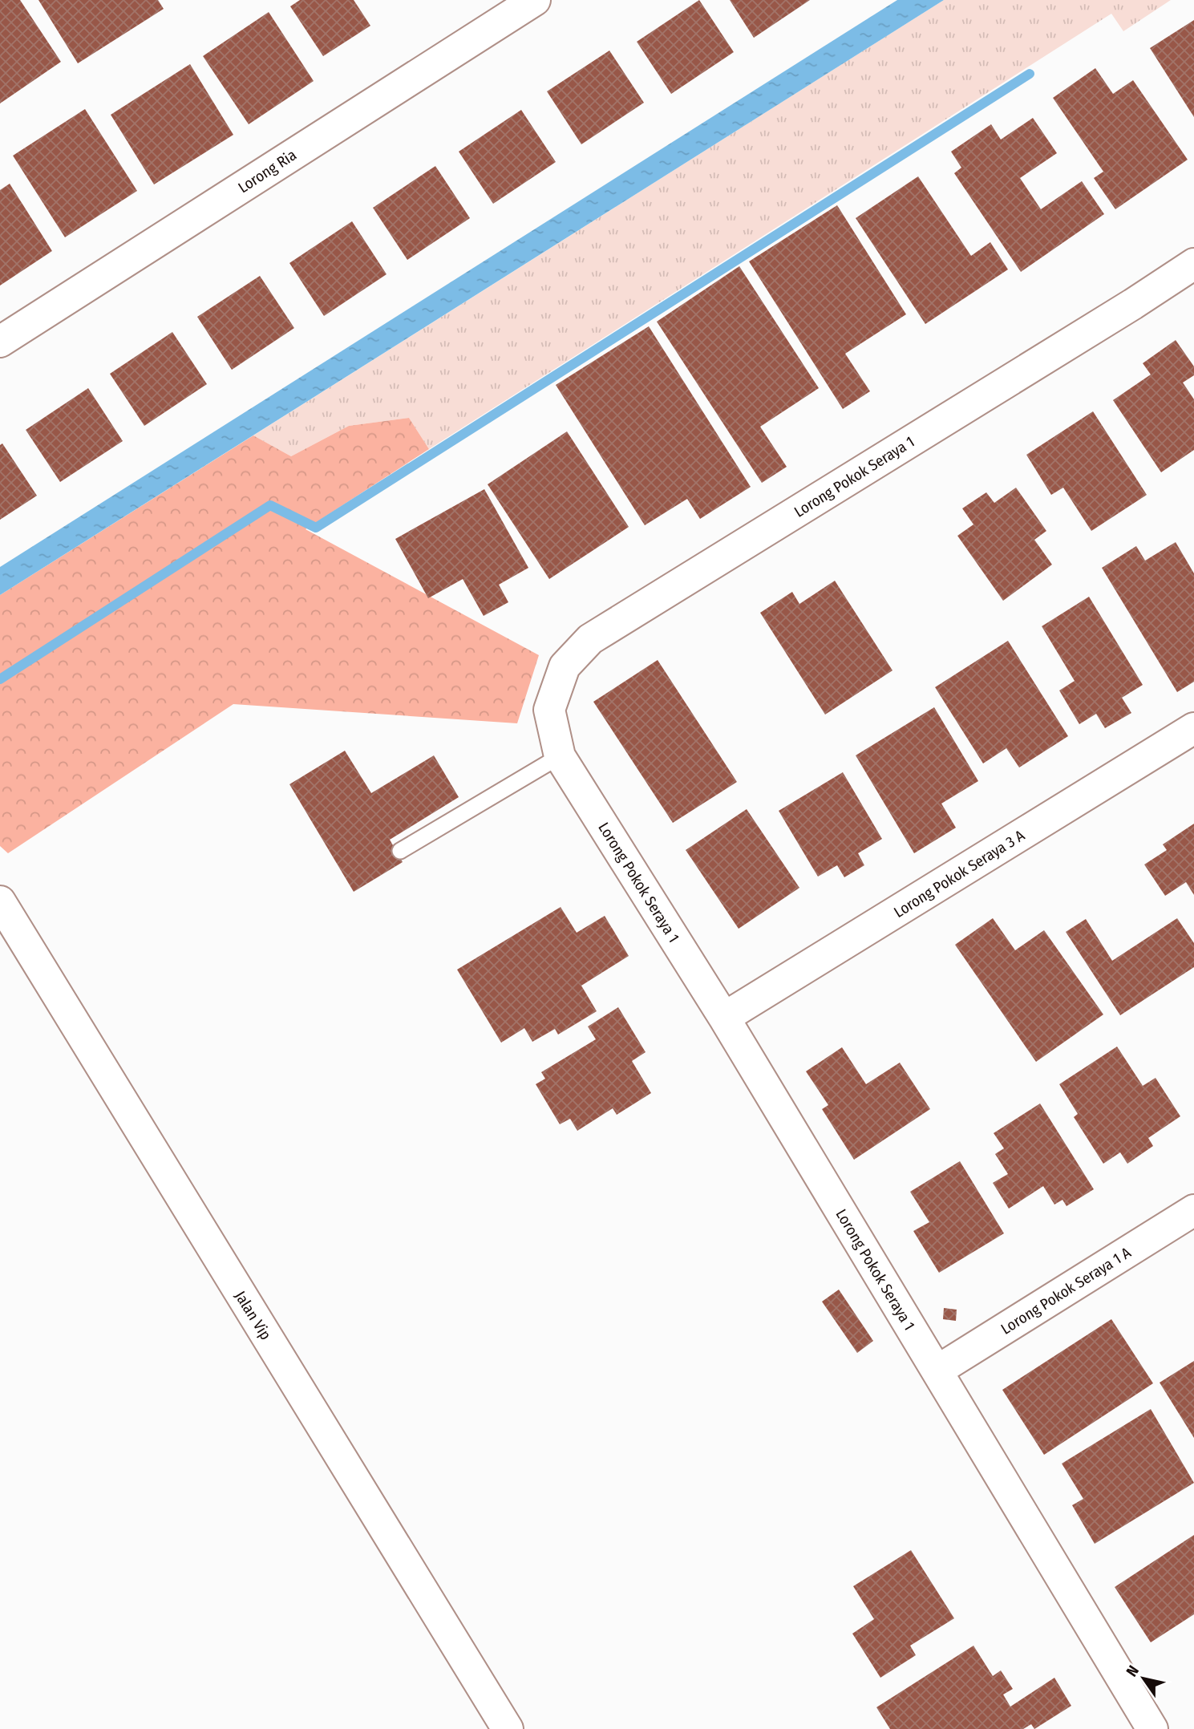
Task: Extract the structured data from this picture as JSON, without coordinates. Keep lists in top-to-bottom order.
{
  "streets": {
    "street": [
      "Lorong Ria",
      "Lorong Pokok Seraya 1",
      "Lorong Pokok Seraya 3 A",
      "Lorong Pokok Seraya 1 A",
      "Jalan Vip"
    ]
  },
  "crossings": [
    ["Lorong Pokok Seraya 1", "Lorong Pokok Seraya 3 A"],
    ["Lorong Pokok Seraya 1", "Lorong Pokok Seraya 1 A"]
  ],
  "north": "top left"
}
